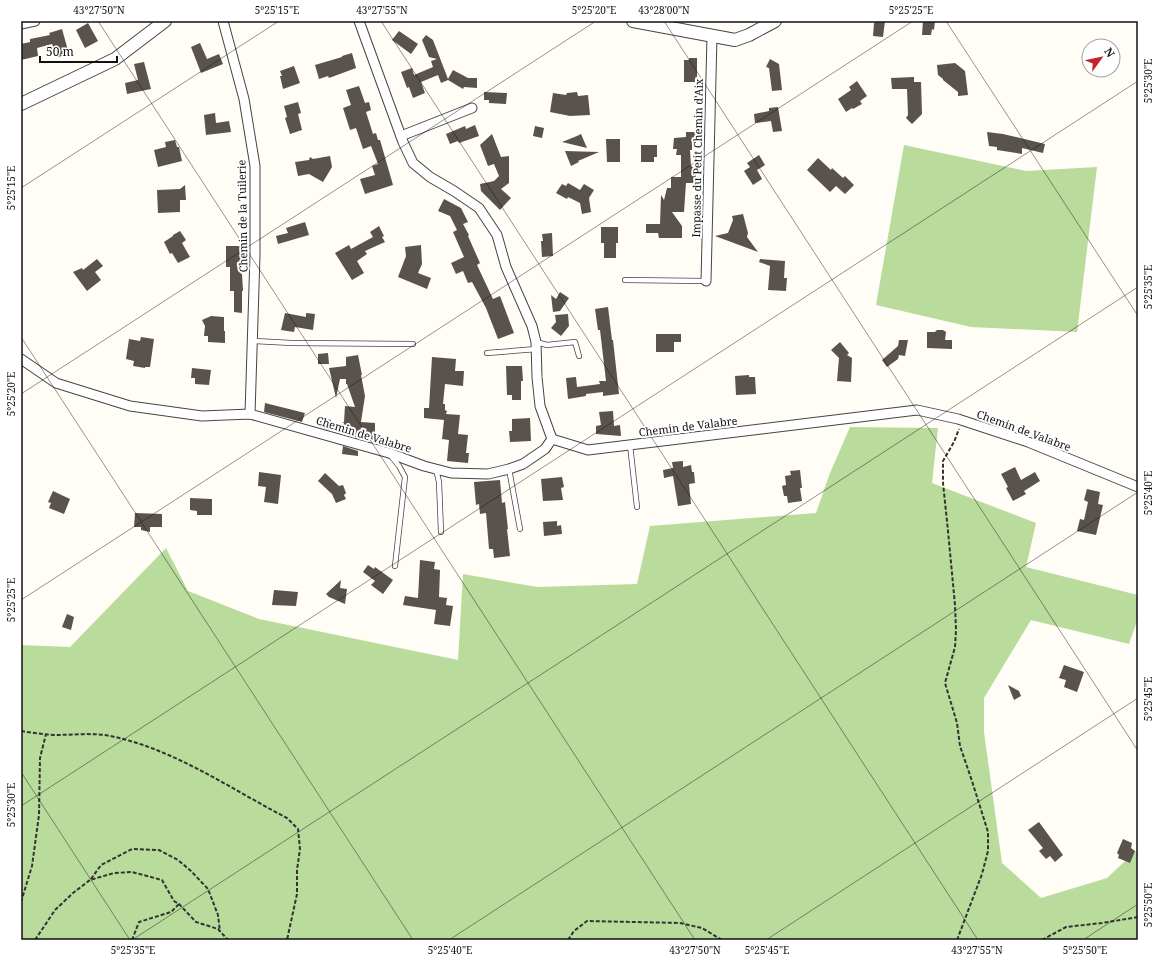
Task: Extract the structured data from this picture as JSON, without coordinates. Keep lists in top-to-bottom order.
{
  "streets": {
    "street": ["Impasse du Petit Chemin d'Aix", "Chemin de la Tuilerie", "Chemin de Valabre"]
  },
  "crossings": [
    ["Chemin de la Tuilerie", "Chemin de Valabre"]
  ],
  "scale_bar": "50 m",
  "north": "top right",
  "coordinates": [
    "43°27'50\"N",
    "5°25'15\"E",
    "43°27'55\"N",
    "5°25'20\"E",
    "43°28'00\"N",
    "5°25'25\"E",
    "5°25'30\"E",
    "5°25'35\"E",
    "5°25'40\"E",
    "5°25'45\"E",
    "5°25'50\"E"
  ]
}
